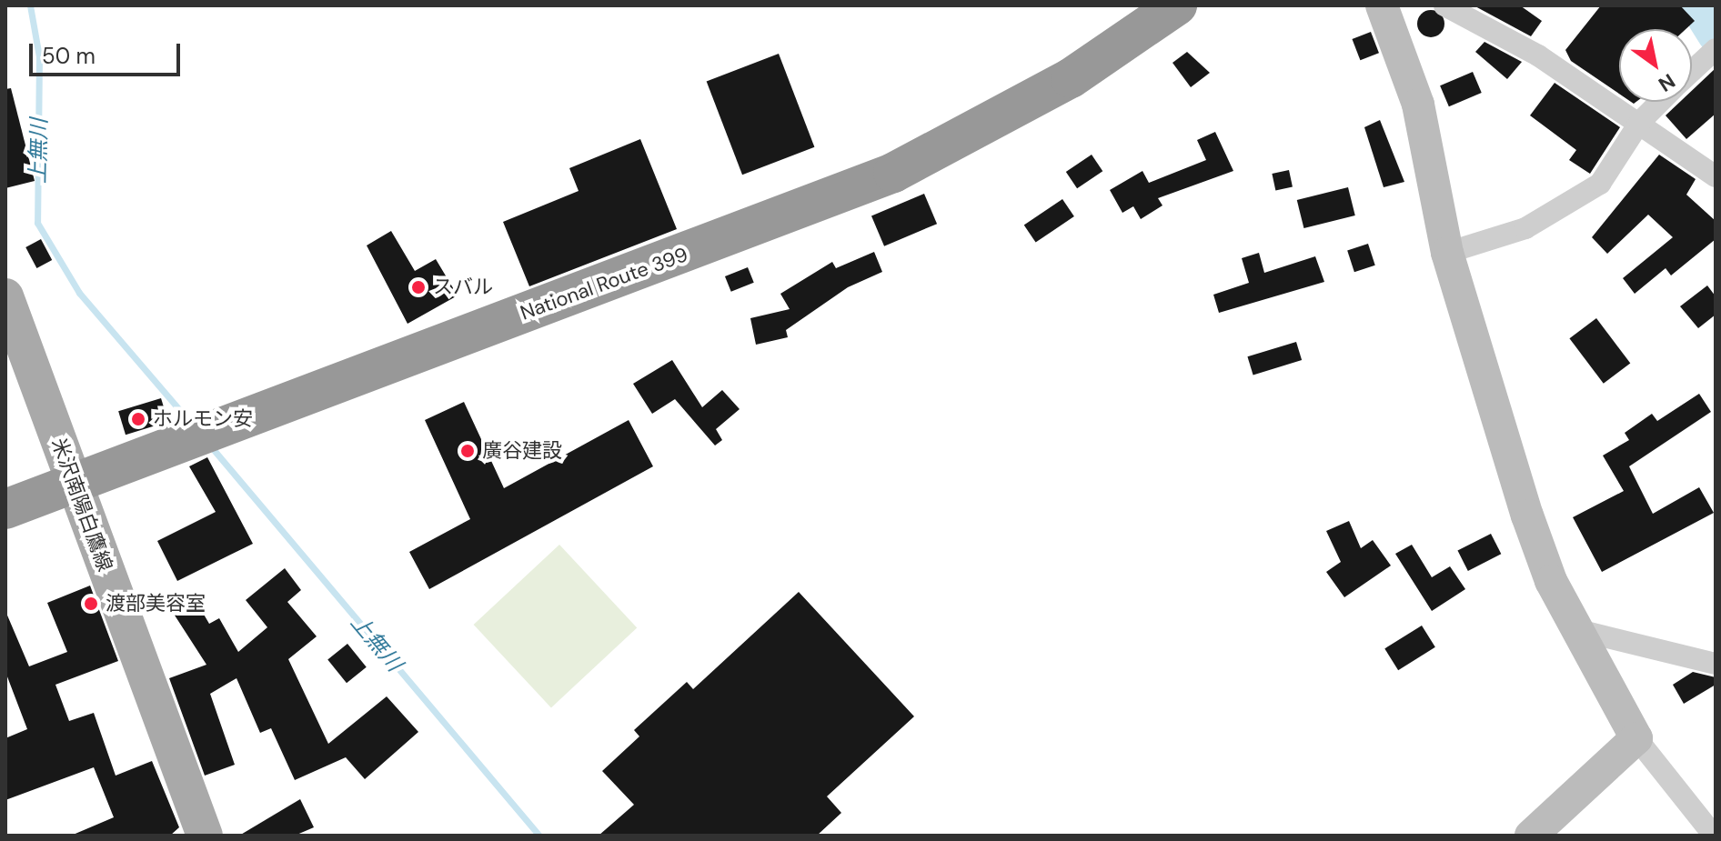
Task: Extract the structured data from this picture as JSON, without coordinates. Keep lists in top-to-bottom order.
{
  "streets": {
    "highway": ["National Route 399"],
    "main road": ["米沢南陽白鷹線"]
  },
  "crossings": [
    ["National Route 399", "米沢南陽白鷹線"]
  ],
  "water": ["上無川"],
  "places": [
    "スバル",
    "ホルモン安",
    "廣谷建設",
    "渡部美容室"
  ],
  "scale_bar": "50 m",
  "north": "bottom right"
}
